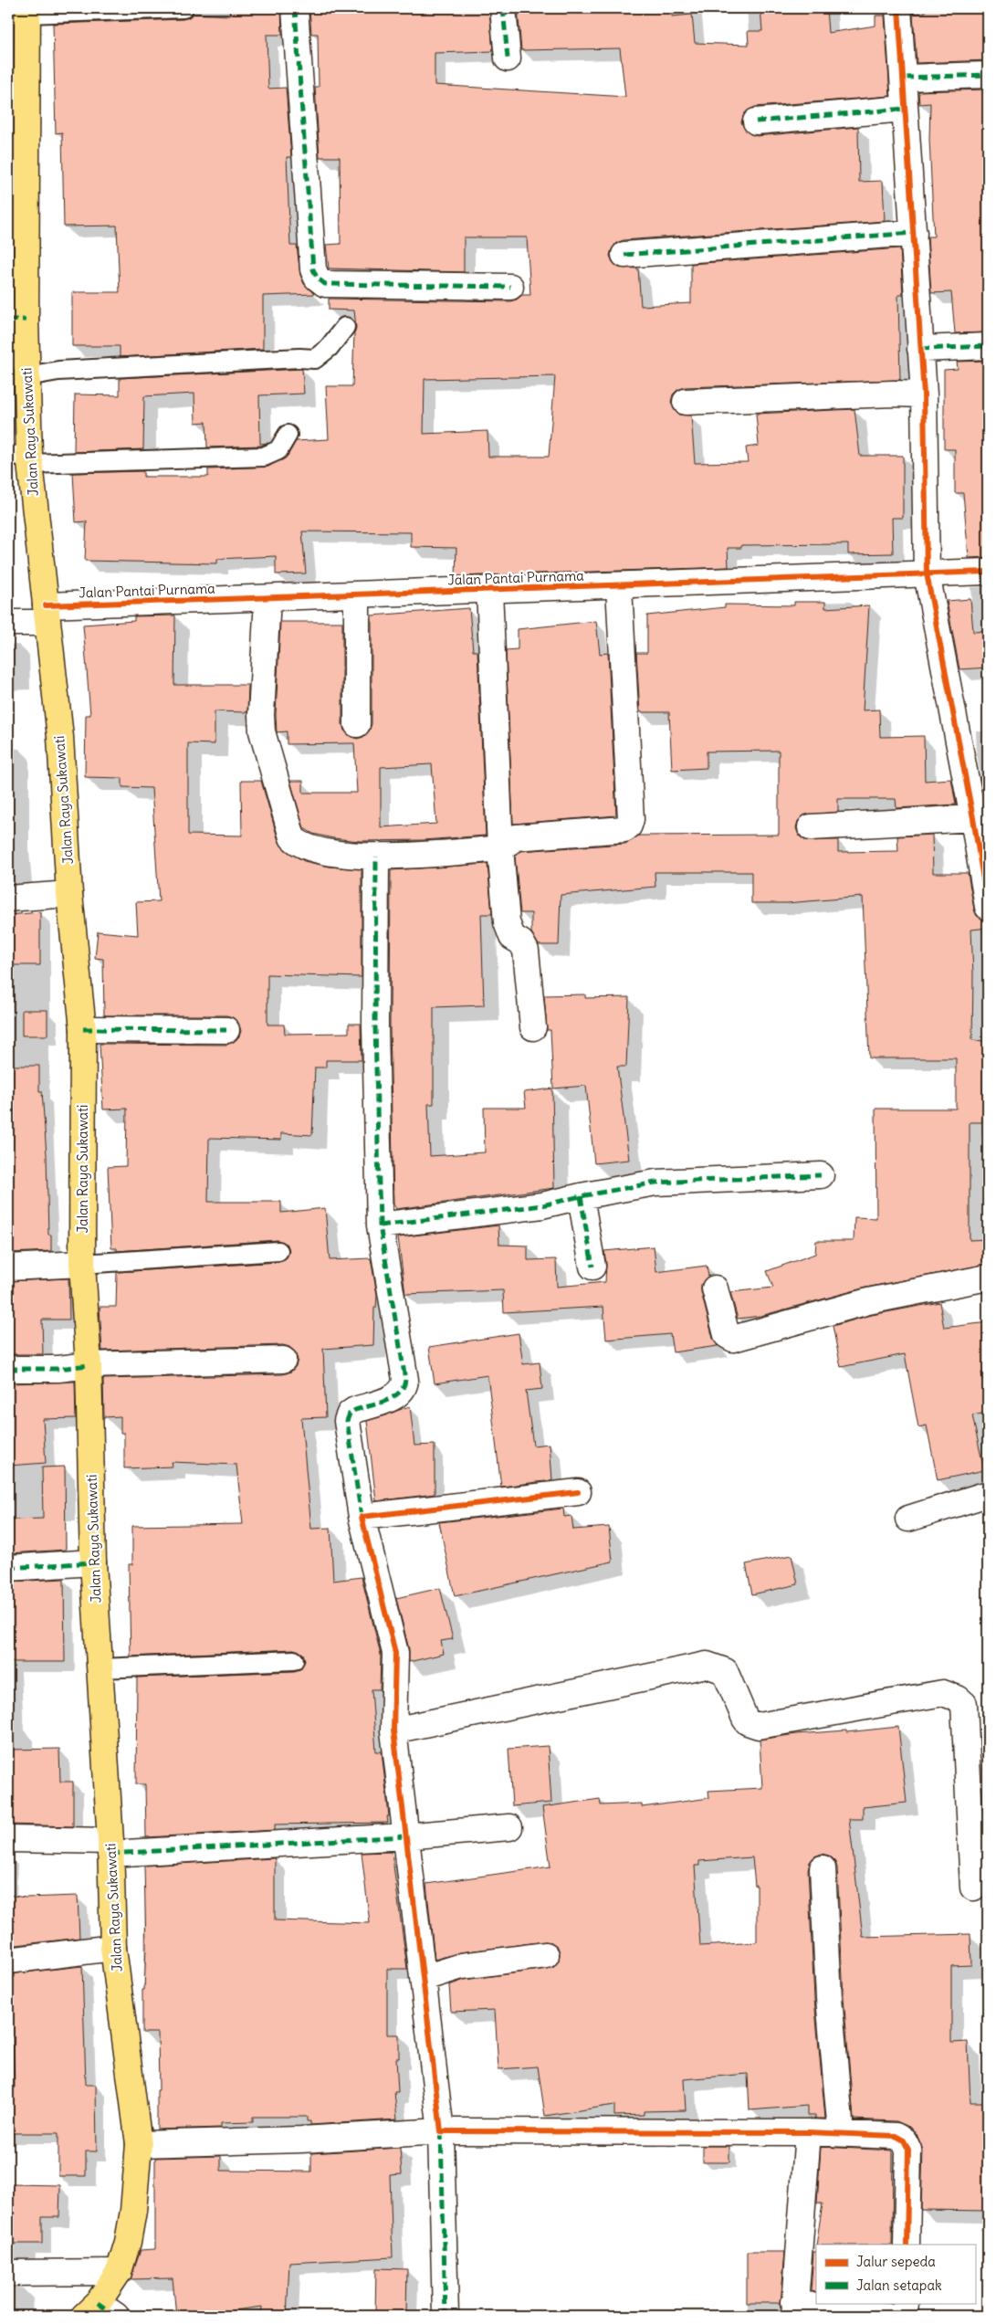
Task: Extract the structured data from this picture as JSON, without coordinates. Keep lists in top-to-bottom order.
{
  "streets": {
    "highway": ["Jalan Raya Sukawati"],
    "street": ["Jalan Pantai Purnama"]
  },
  "crossings": [
    ["Jalan Raya Sukawati", "Jalan Pantai Purnama"]
  ],
  "legend": ["Jalur sepeda", "Jalan setapak"]
}
